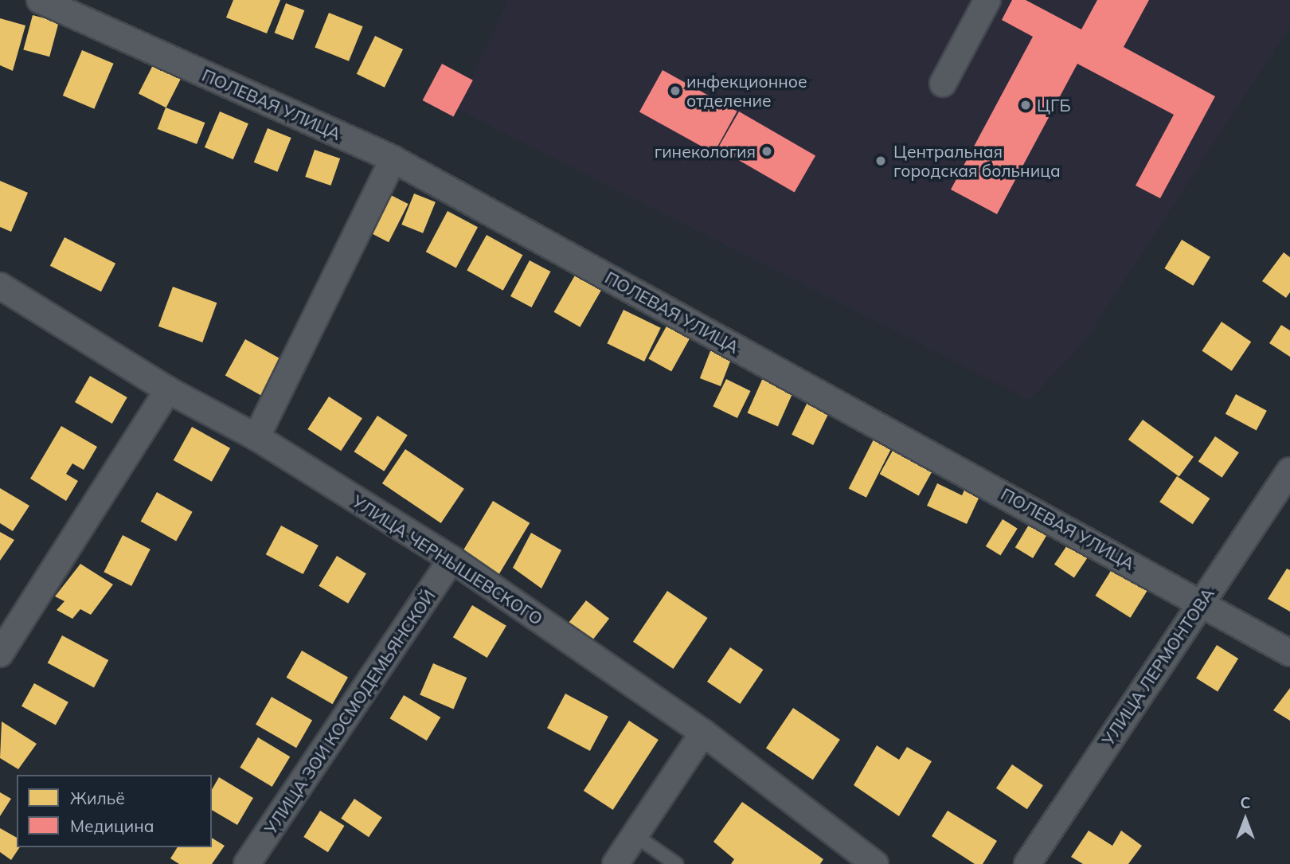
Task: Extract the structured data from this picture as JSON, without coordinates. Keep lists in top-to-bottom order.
{
  "streets": {
    "street": [
      "ПОЛЕВАЯ УЛИЦА",
      "УЛИЦА ЧЕРНЫШЕВСКОГО",
      "УЛИЦА ЛЕРМОНТОВА",
      "УЛИЦА ЗОИ КОСМОДЕМЬЯНСКОЙ"
    ]
  },
  "crossings": [
    ["ПОЛЕВАЯ УЛИЦА", "УЛИЦА ЛЕРМОНТОВА"],
    ["УЛИЦА ЧЕРНЫШЕВСКОГО", "УЛИЦА ЗОИ КОСМОДЕМЬЯНСКОЙ"]
  ],
  "places": [
    "инфекционное отделение",
    "ЦГБ",
    "гинекология",
    "Центральная городская больница"
  ],
  "legend": ["Жильё", "Медицина"],
  "north": "top"
}
